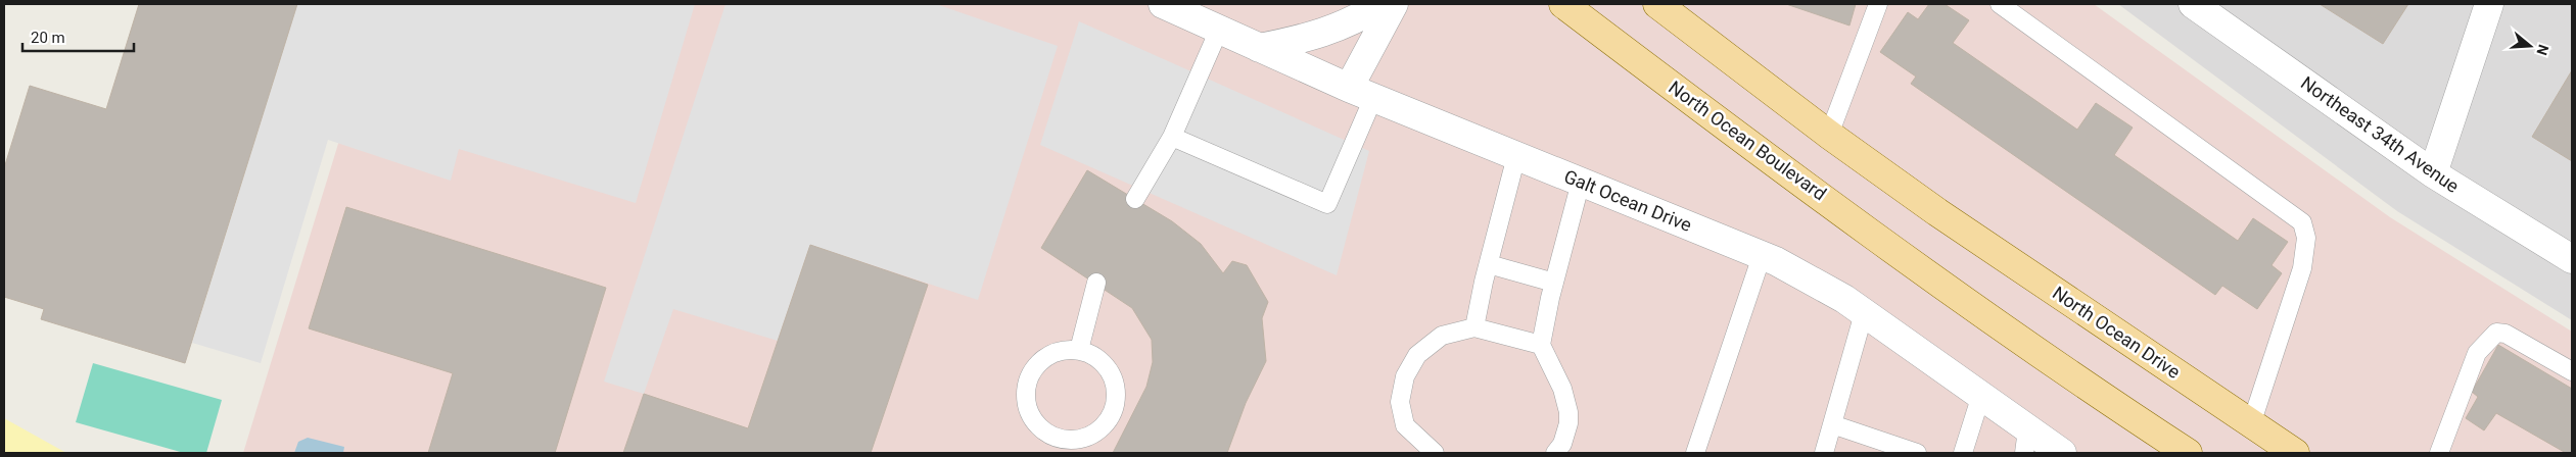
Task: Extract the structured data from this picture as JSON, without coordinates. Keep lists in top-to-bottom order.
{
  "streets": {
    "main road": ["North Ocean Boulevard", "North Ocean Drive"],
    "street": ["Northeast 34th Avenue", "Galt Ocean Drive"]
  },
  "scale_bar": "20 m",
  "north": "right"
}
